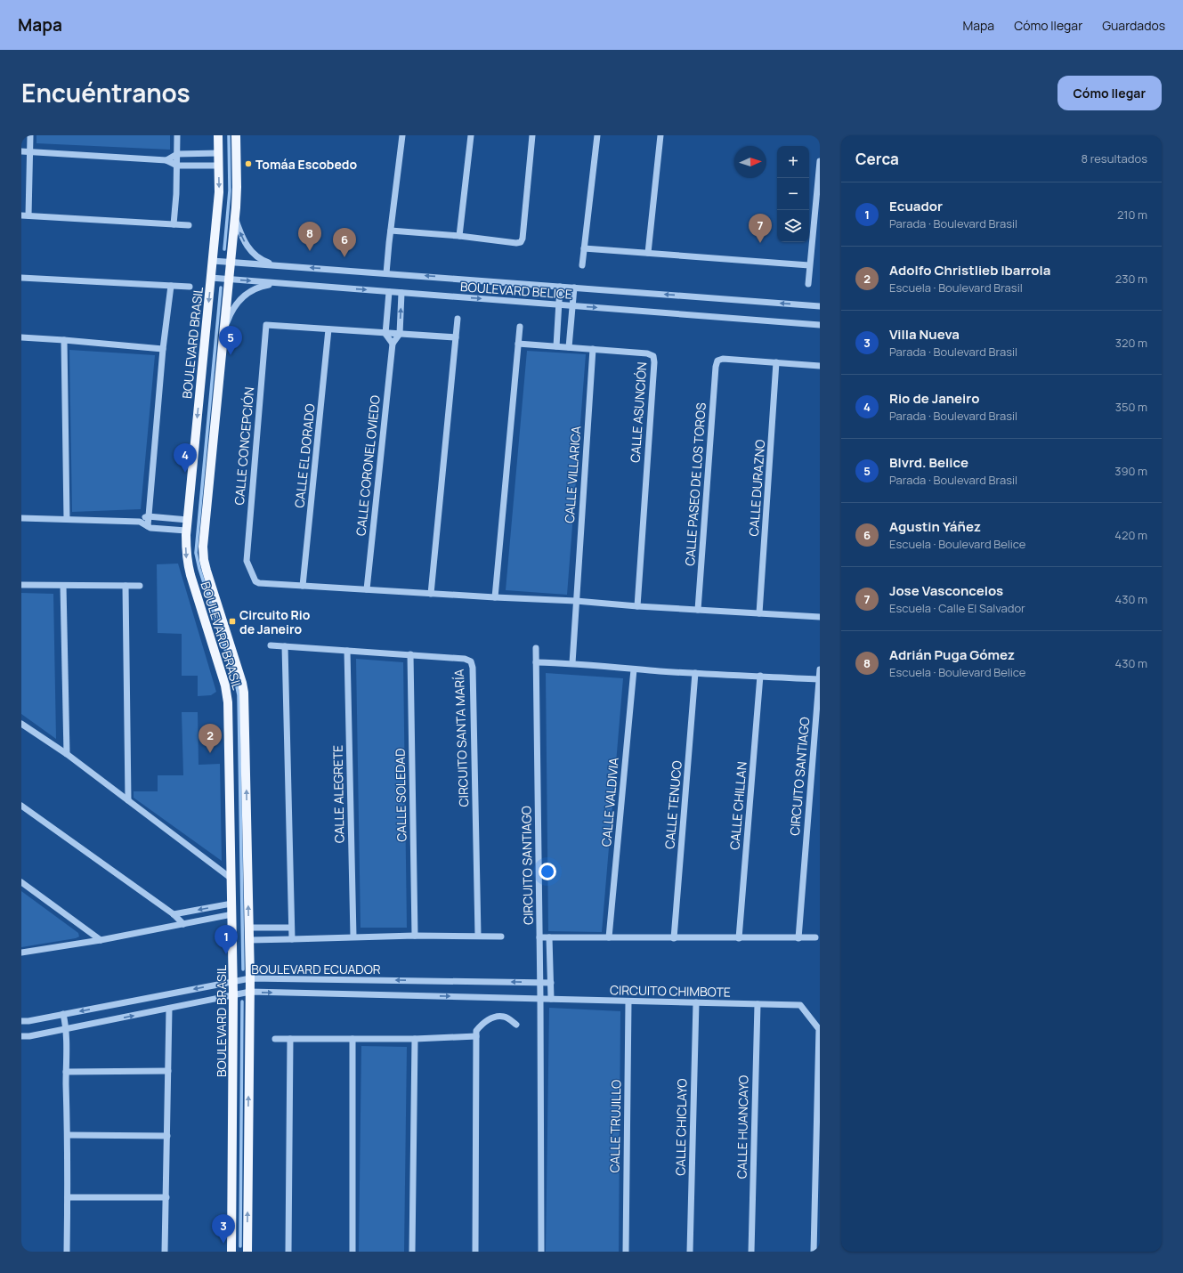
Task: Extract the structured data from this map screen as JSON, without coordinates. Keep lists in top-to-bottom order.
{
  "streets": {
    "main road": ["BOULEVARD BRASIL"],
    "street": [
      "BOULEVARD BELICE",
      "CALLE ASUNCIÓN",
      "CALLE CONCEPCIÓN",
      "CALLE EL DORADO",
      "CALLE CORONEL OVIEDO",
      "CALLE VILLARICA",
      "CALLE PASEO DE LOS TOROS",
      "CALLE DURAZNO",
      "CIRCUITO SANTA MARÍA",
      "CIRCUITO SANTIAGO",
      "CALLE ALEGRETE",
      "CALLE SOLEDAD",
      "CALLE VALDIVIA",
      "CALLE TENUCO",
      "CALLE CHILLAN",
      "BOULEVARD ECUADOR",
      "CIRCUITO CHIMBOTE",
      "CALLE TRUJILLO",
      "CALLE CHICLAYO",
      "CALLE HUANCAYO"
    ]
  },
  "crossings": [
    ["BOULEVARD BELICE", "BOULEVARD BRASIL"],
    ["BOULEVARD BRASIL", "BOULEVARD ECUADOR"],
    ["CALLE ASUNCIÓN", "CALLE CONCEPCIÓN"],
    ["CALLE ASUNCIÓN", "CALLE VILLARICA"],
    ["CALLE CONCEPCIÓN", "CALLE EL DORADO"],
    ["CALLE CONCEPCIÓN", "CALLE CORONEL OVIEDO"],
    ["CALLE CONCEPCIÓN", "CALLE VILLARICA"],
    ["CALLE PASEO DE LOS TOROS", "CALLE DURAZNO"],
    ["CIRCUITO SANTA MARÍA", "CALLE ALEGRETE"],
    ["CIRCUITO SANTA MARÍA", "CALLE SOLEDAD"],
    ["CIRCUITO SANTIAGO", "CALLE VALDIVIA"],
    ["CIRCUITO SANTIAGO", "CALLE TENUCO"],
    ["CIRCUITO SANTIAGO", "CALLE CHILLAN"],
    ["BOULEVARD ECUADOR", "CIRCUITO CHIMBOTE"],
    ["CIRCUITO CHIMBOTE", "CALLE TRUJILLO"],
    ["CIRCUITO CHIMBOTE", "CALLE CHICLAYO"],
    ["CIRCUITO CHIMBOTE", "CALLE HUANCAYO"]
  ],
  "places": {
    "other": ["Tomáa Escobedo"],
    "transit": ["Circuito Rio de Janeiro"]
  },
  "north": "right",
  "page": {
    "header": "Mapa",
    "nav": ["Mapa", "Cómo llegar", "Guardados"],
    "title": "Encuéntranos",
    "buttons": "Cómo llegar",
    "heading": ["Cerca", "8 resultados"],
    "map_buttons": ["+", "−"],
    "list": [
      {
        "mark": "1",
        "name": "Ecuador",
        "note": "Parada · Boulevard Brasil",
        "value": "210 m"
      },
      {
        "mark": "2",
        "name": "Adolfo Christlieb Ibarrola",
        "note": "Escuela · Boulevard Brasil",
        "value": "230 m"
      },
      {
        "mark": "3",
        "name": "Villa Nueva",
        "note": "Parada · Boulevard Brasil",
        "value": "320 m"
      },
      {
        "mark": "4",
        "name": "Rio de Janeiro",
        "note": "Parada · Boulevard Brasil",
        "value": "350 m"
      },
      {
        "mark": "5",
        "name": "Blvrd. Belice",
        "note": "Parada · Boulevard Brasil",
        "value": "390 m"
      },
      {
        "mark": "6",
        "name": "Agustin Yáñez",
        "note": "Escuela · Boulevard Belice",
        "value": "420 m"
      },
      {
        "mark": "7",
        "name": "Jose Vasconcelos",
        "note": "Escuela · Calle El Salvador",
        "value": "430 m"
      },
      {
        "mark": "8",
        "name": "Adrián Puga Gómez",
        "note": "Escuela · Boulevard Belice",
        "value": "430 m"
      }
    ],
    "pins": [
      "7",
      "8",
      "6",
      "5",
      "4",
      "2",
      "1",
      "3"
    ]
  }
}
